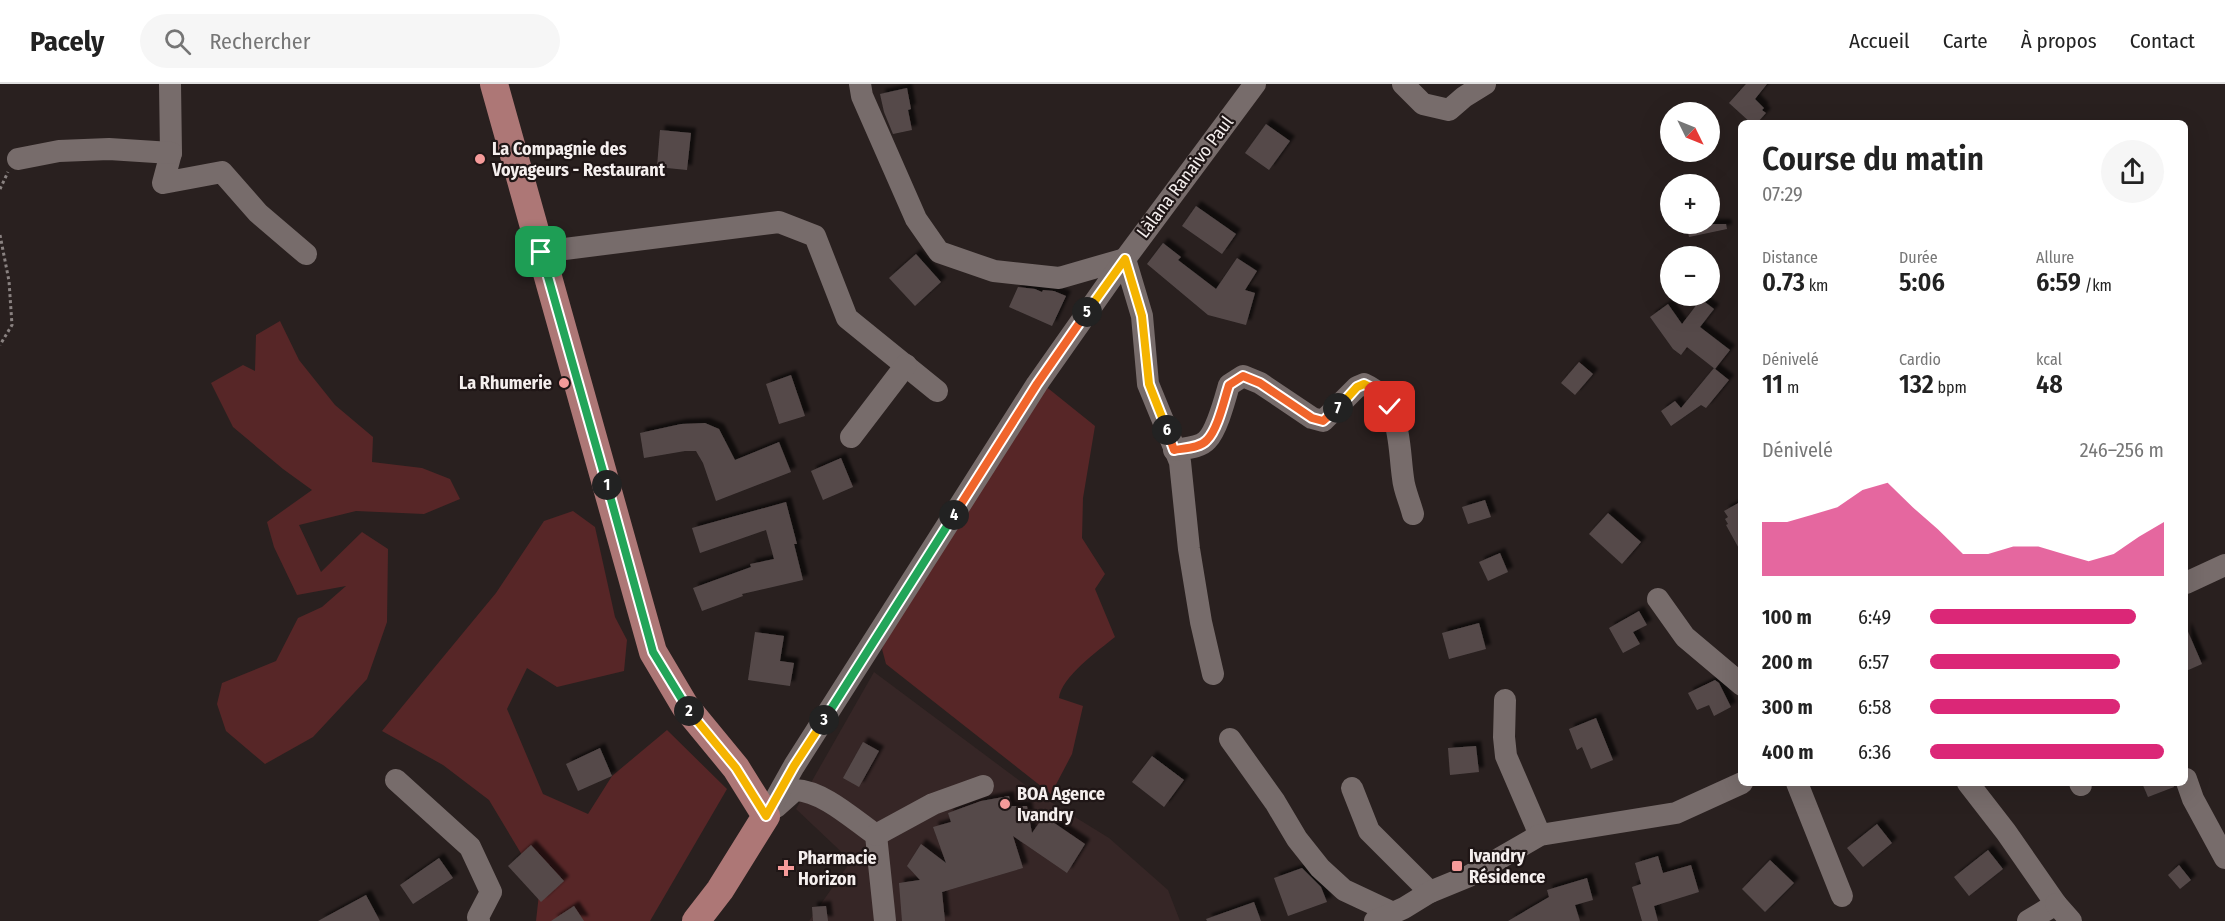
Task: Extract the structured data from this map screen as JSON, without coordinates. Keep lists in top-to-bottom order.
{
  "streets": {
    "street": ["Làlana Ranaivo Paul"]
  },
  "places": {
    "other": ["La Compagnie des Voyageurs - Restaurant", "La Rhumerie", "BOA Agence Ivandry"],
    "transit": ["Ivandry Résidence"],
    "health": ["Pharmacie Horizon"]
  },
  "north": "bottom right",
  "page": {
    "header": "Pacely",
    "search": "Rechercher",
    "nav": [
      "Accueil",
      "Carte",
      "À propos",
      "Contact"
    ],
    "map_buttons": ["+", "−"],
    "heading": ["Course du matin", "07:29"],
    "stats": [
      ["Distance", "0.73 km"],
      ["Durée", "5:06"],
      ["Allure", "6:59 /km"],
      ["Dénivelé", "11 m"],
      ["Cardio", "132 bpm"],
      ["kcal", "48"]
    ],
    "pins": [
      "5",
      "7",
      "6",
      "1",
      "4",
      "2",
      "3"
    ],
    "chart": ["Dénivelé", "246–256 m"],
    "list": [
      {
        "name": "100 m",
        "note": "6:49"
      },
      {
        "name": "200 m",
        "note": "6:57"
      },
      {
        "name": "300 m",
        "note": "6:58"
      },
      {
        "name": "400 m",
        "note": "6:36"
      }
    ]
  }
}
